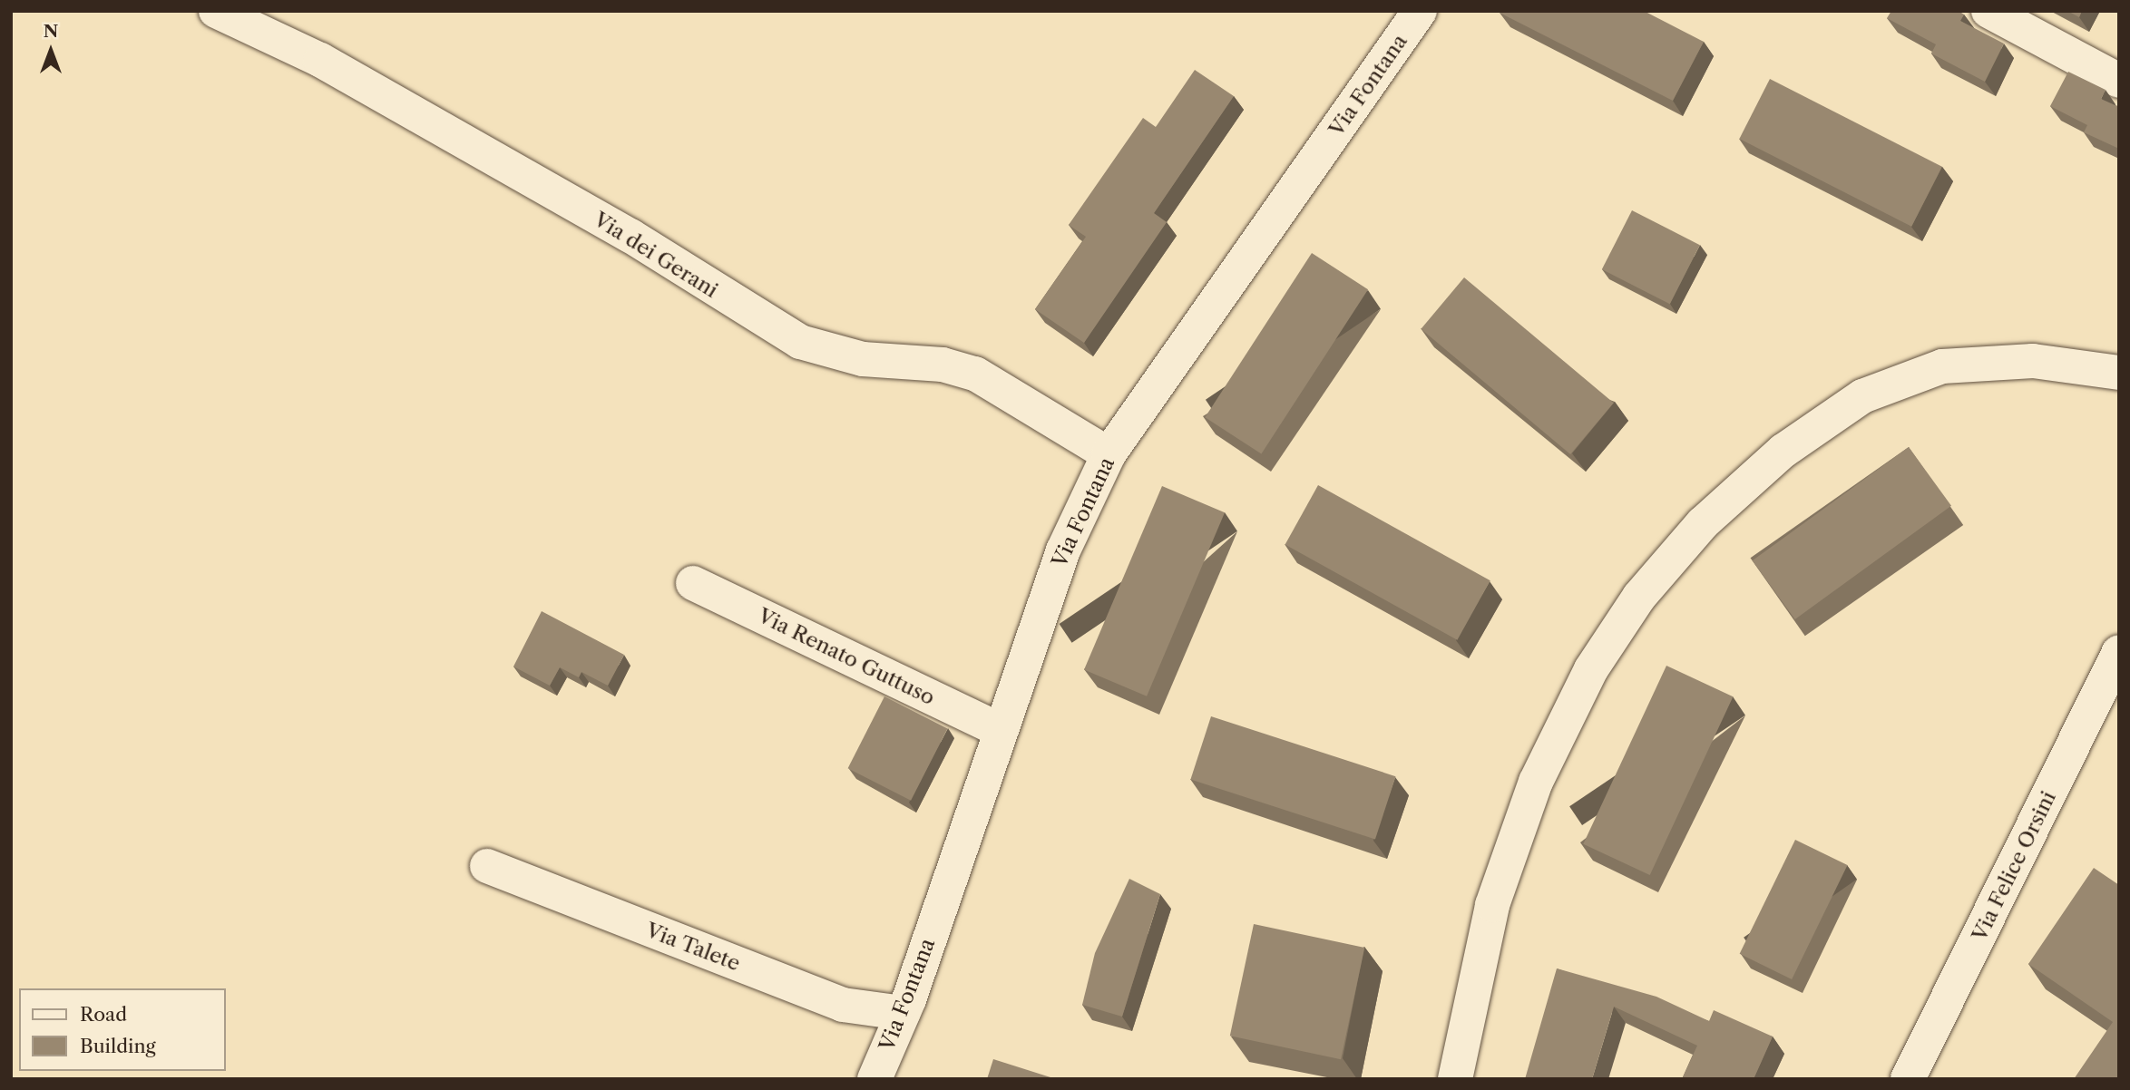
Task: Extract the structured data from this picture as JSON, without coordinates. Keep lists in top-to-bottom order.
{
  "streets": {
    "street": [
      "Via Fontana",
      "Via dei Gerani",
      "Via Renato Guttuso",
      "Via Felice Orsini",
      "Via Talete"
    ]
  },
  "crossings": [
    ["Via Fontana", "Via dei Gerani"],
    ["Via Fontana", "Via Renato Guttuso"],
    ["Via Fontana", "Via Talete"]
  ],
  "legend": ["Road", "Building"],
  "north": "top"
}
